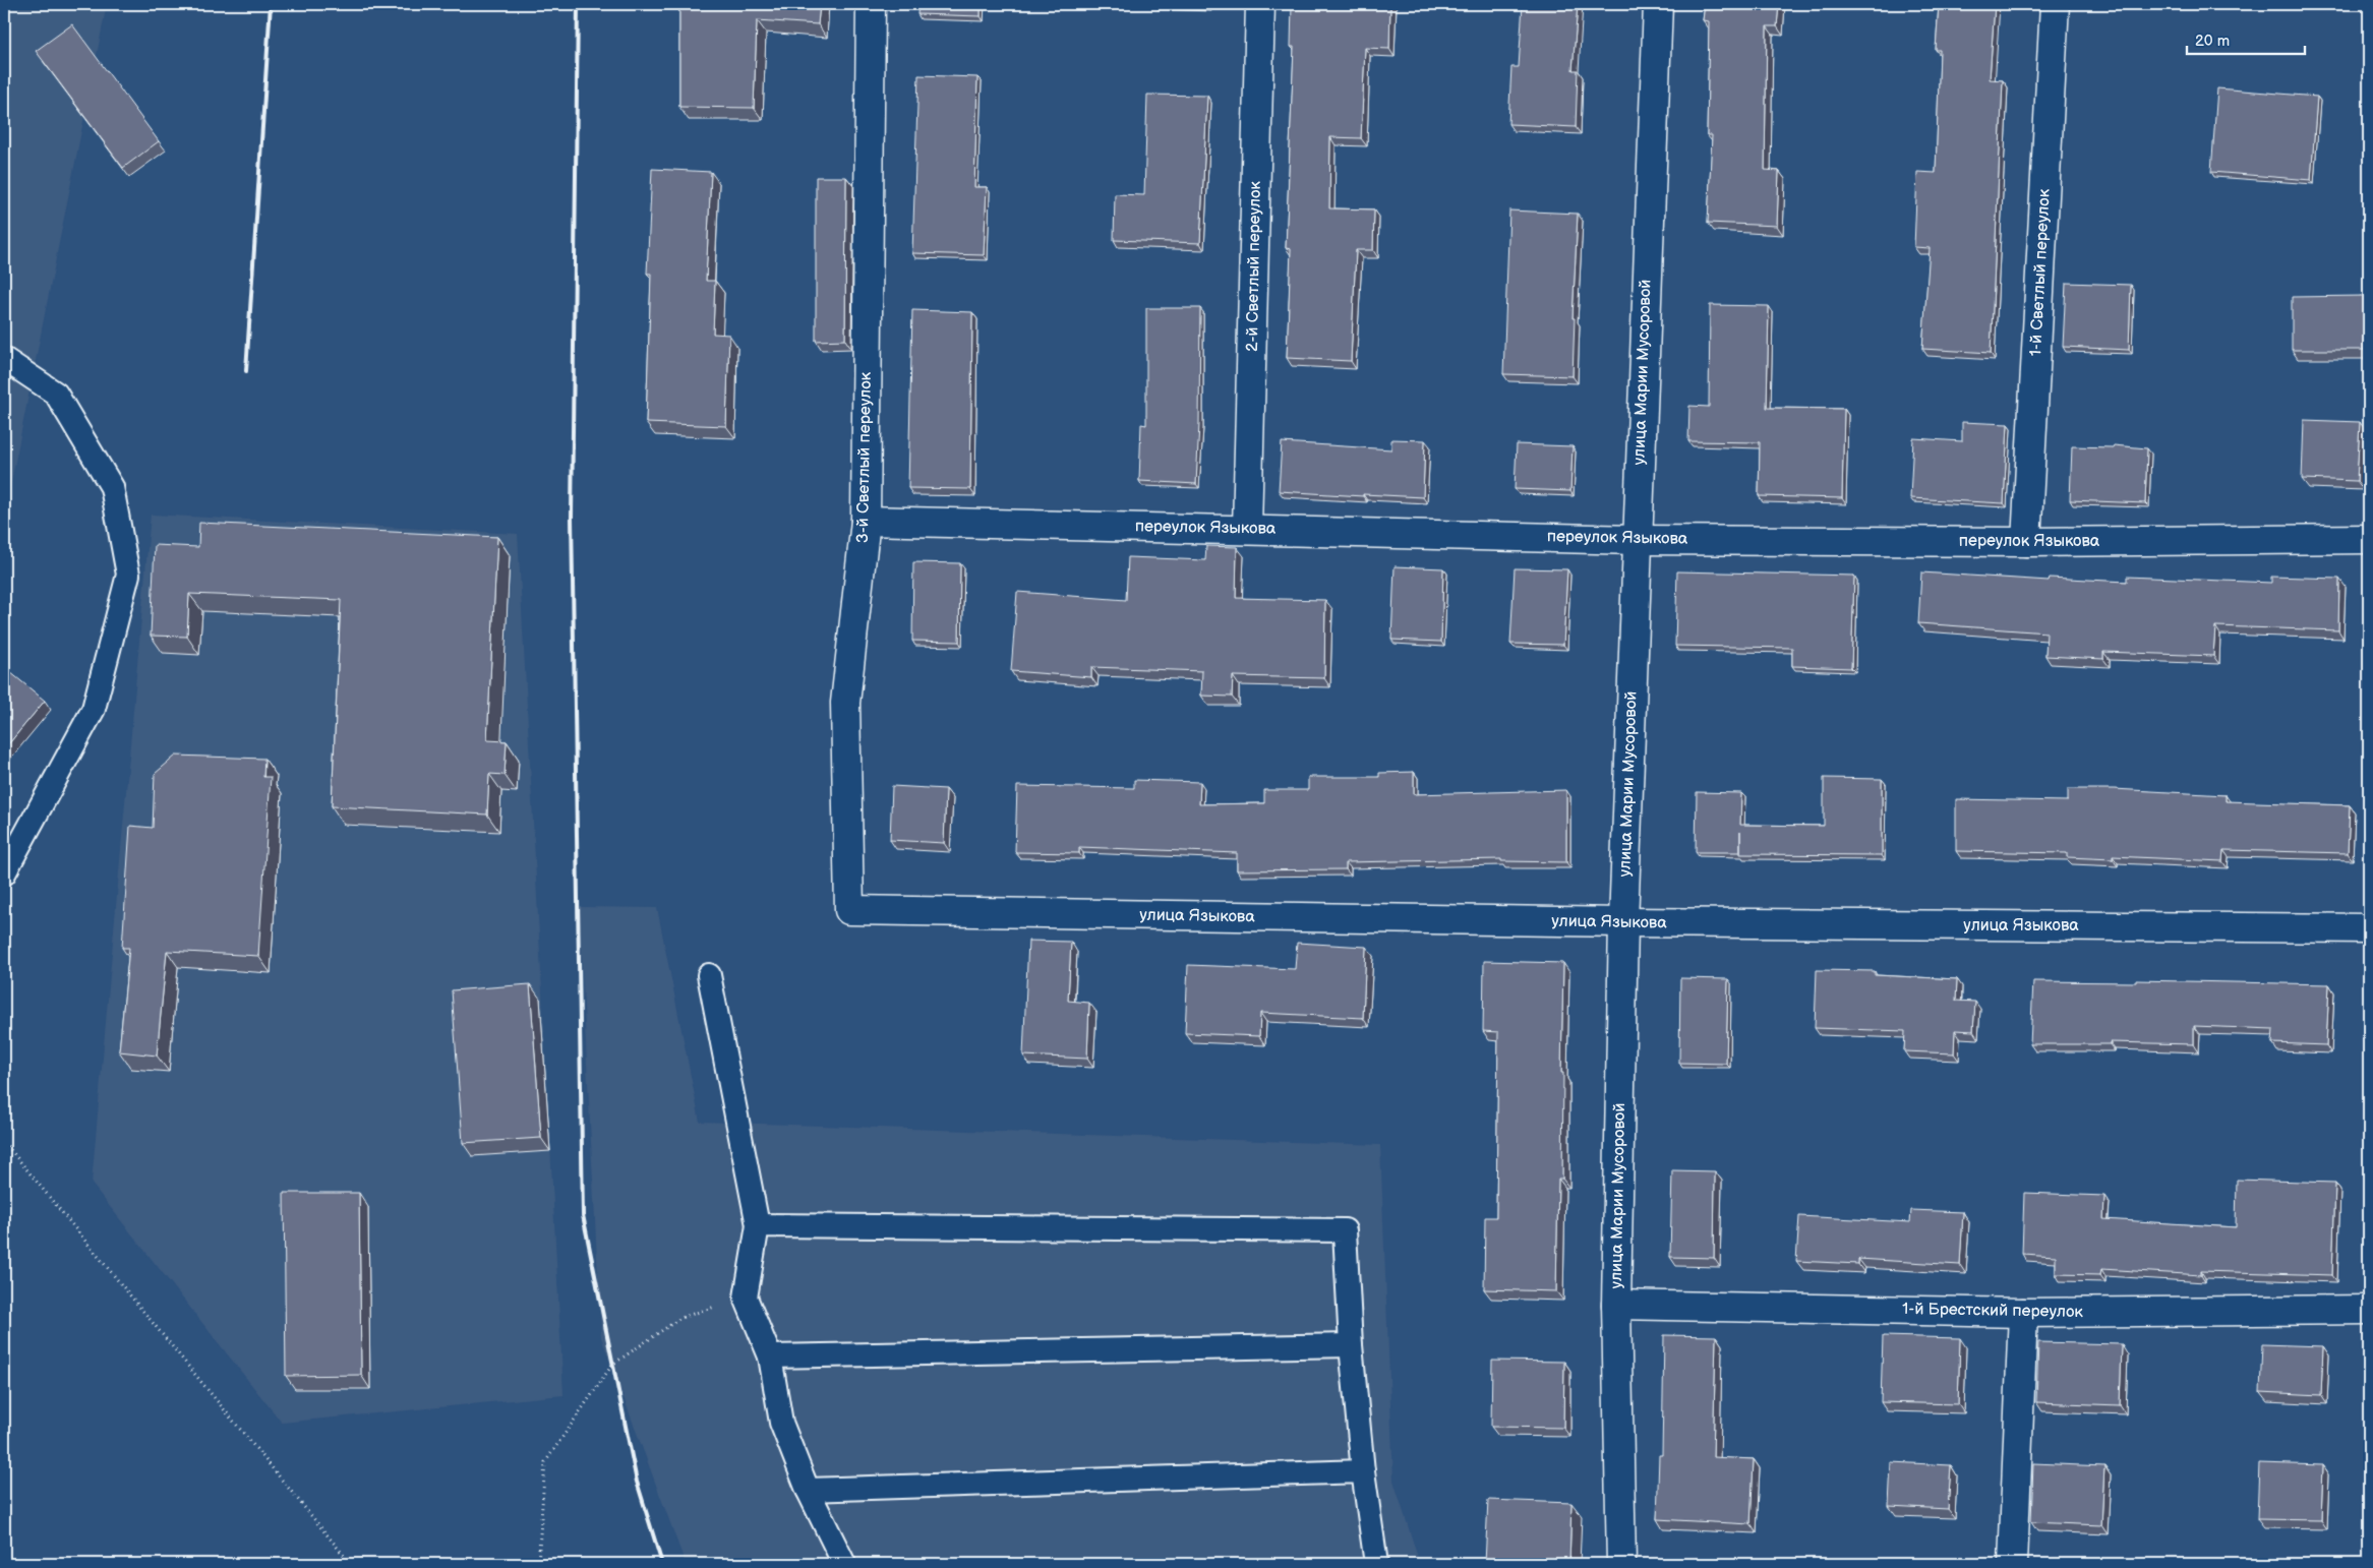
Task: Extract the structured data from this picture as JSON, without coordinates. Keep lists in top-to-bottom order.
{
  "streets": {
    "street": [
      "2-й Светлый переулок",
      "1-й Светлый переулок",
      "улица Марии Мусоровой",
      "3-й Светлый переулок",
      "переулок Языкова",
      "улица Языкова",
      "1-й Брестский переулок"
    ]
  },
  "crossings": [
    ["2-й Светлый переулок", "переулок Языкова"],
    ["1-й Светлый переулок", "переулок Языкова"],
    ["улица Марии Мусоровой", "переулок Языкова"],
    ["улица Марии Мусоровой", "улица Языкова"],
    ["улица Марии Мусоровой", "1-й Брестский переулок"],
    ["3-й Светлый переулок", "переулок Языкова"],
    ["3-й Светлый переулок", "улица Языкова"]
  ],
  "scale_bar": "20 m"
}
